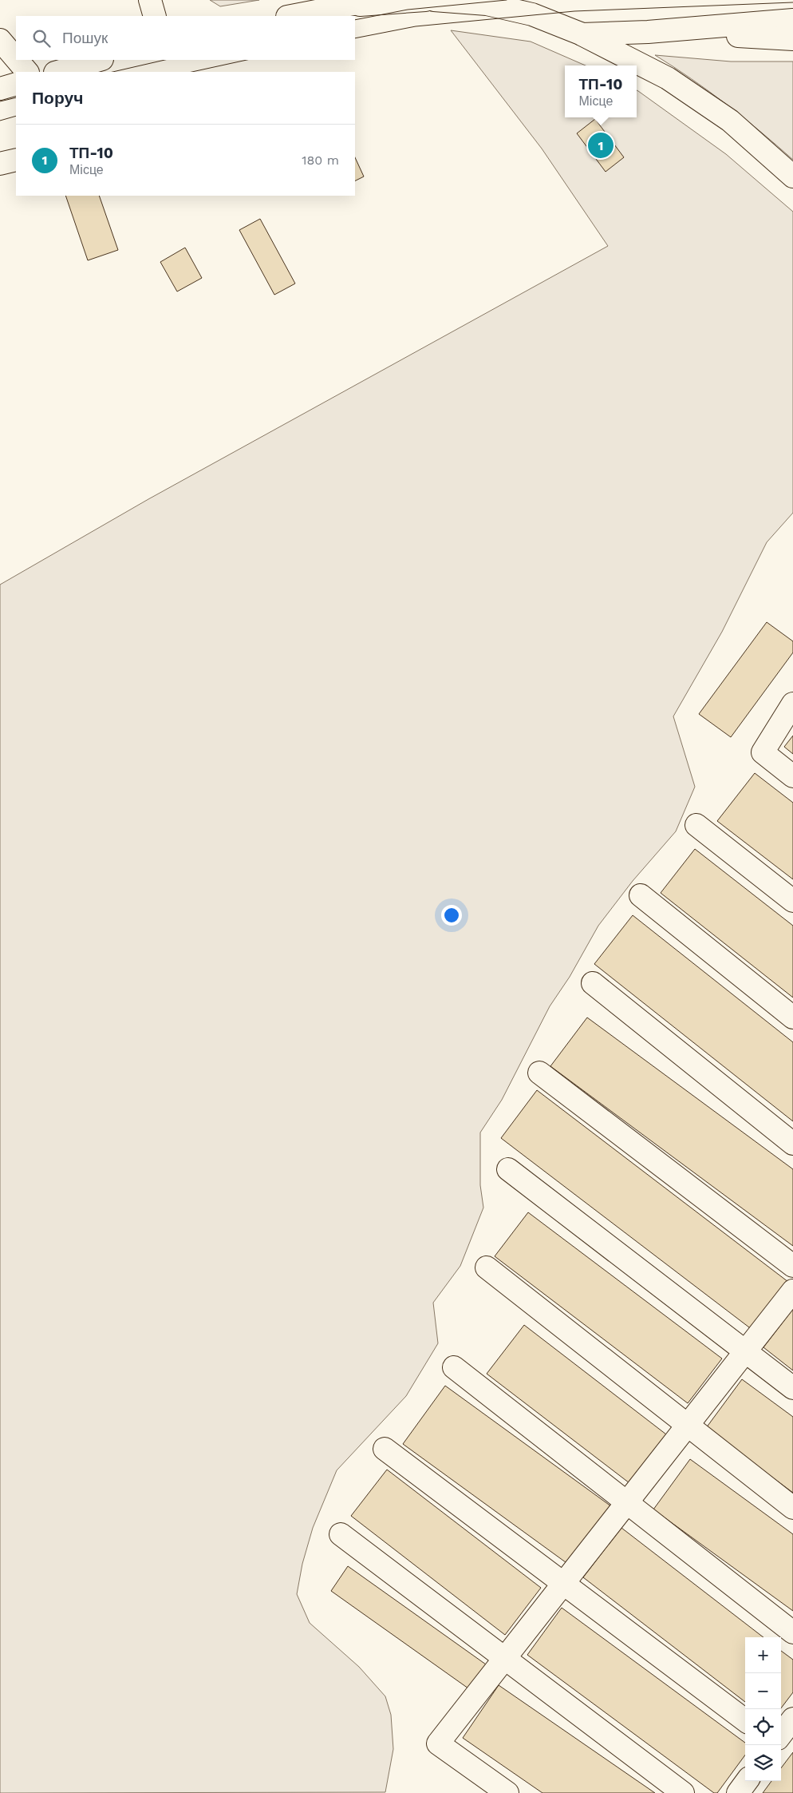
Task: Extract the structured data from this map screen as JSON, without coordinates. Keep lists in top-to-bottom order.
{
  "page": {
    "search": "Пошук",
    "popup": ["ТП-10", "Місце"],
    "heading": "Поруч",
    "list": [
      {
        "mark": "1",
        "name": "ТП-10",
        "note": "Місце",
        "value": "180 m"
      }
    ],
    "pins": "1",
    "map_buttons": ["+", "−"]
  }
}
